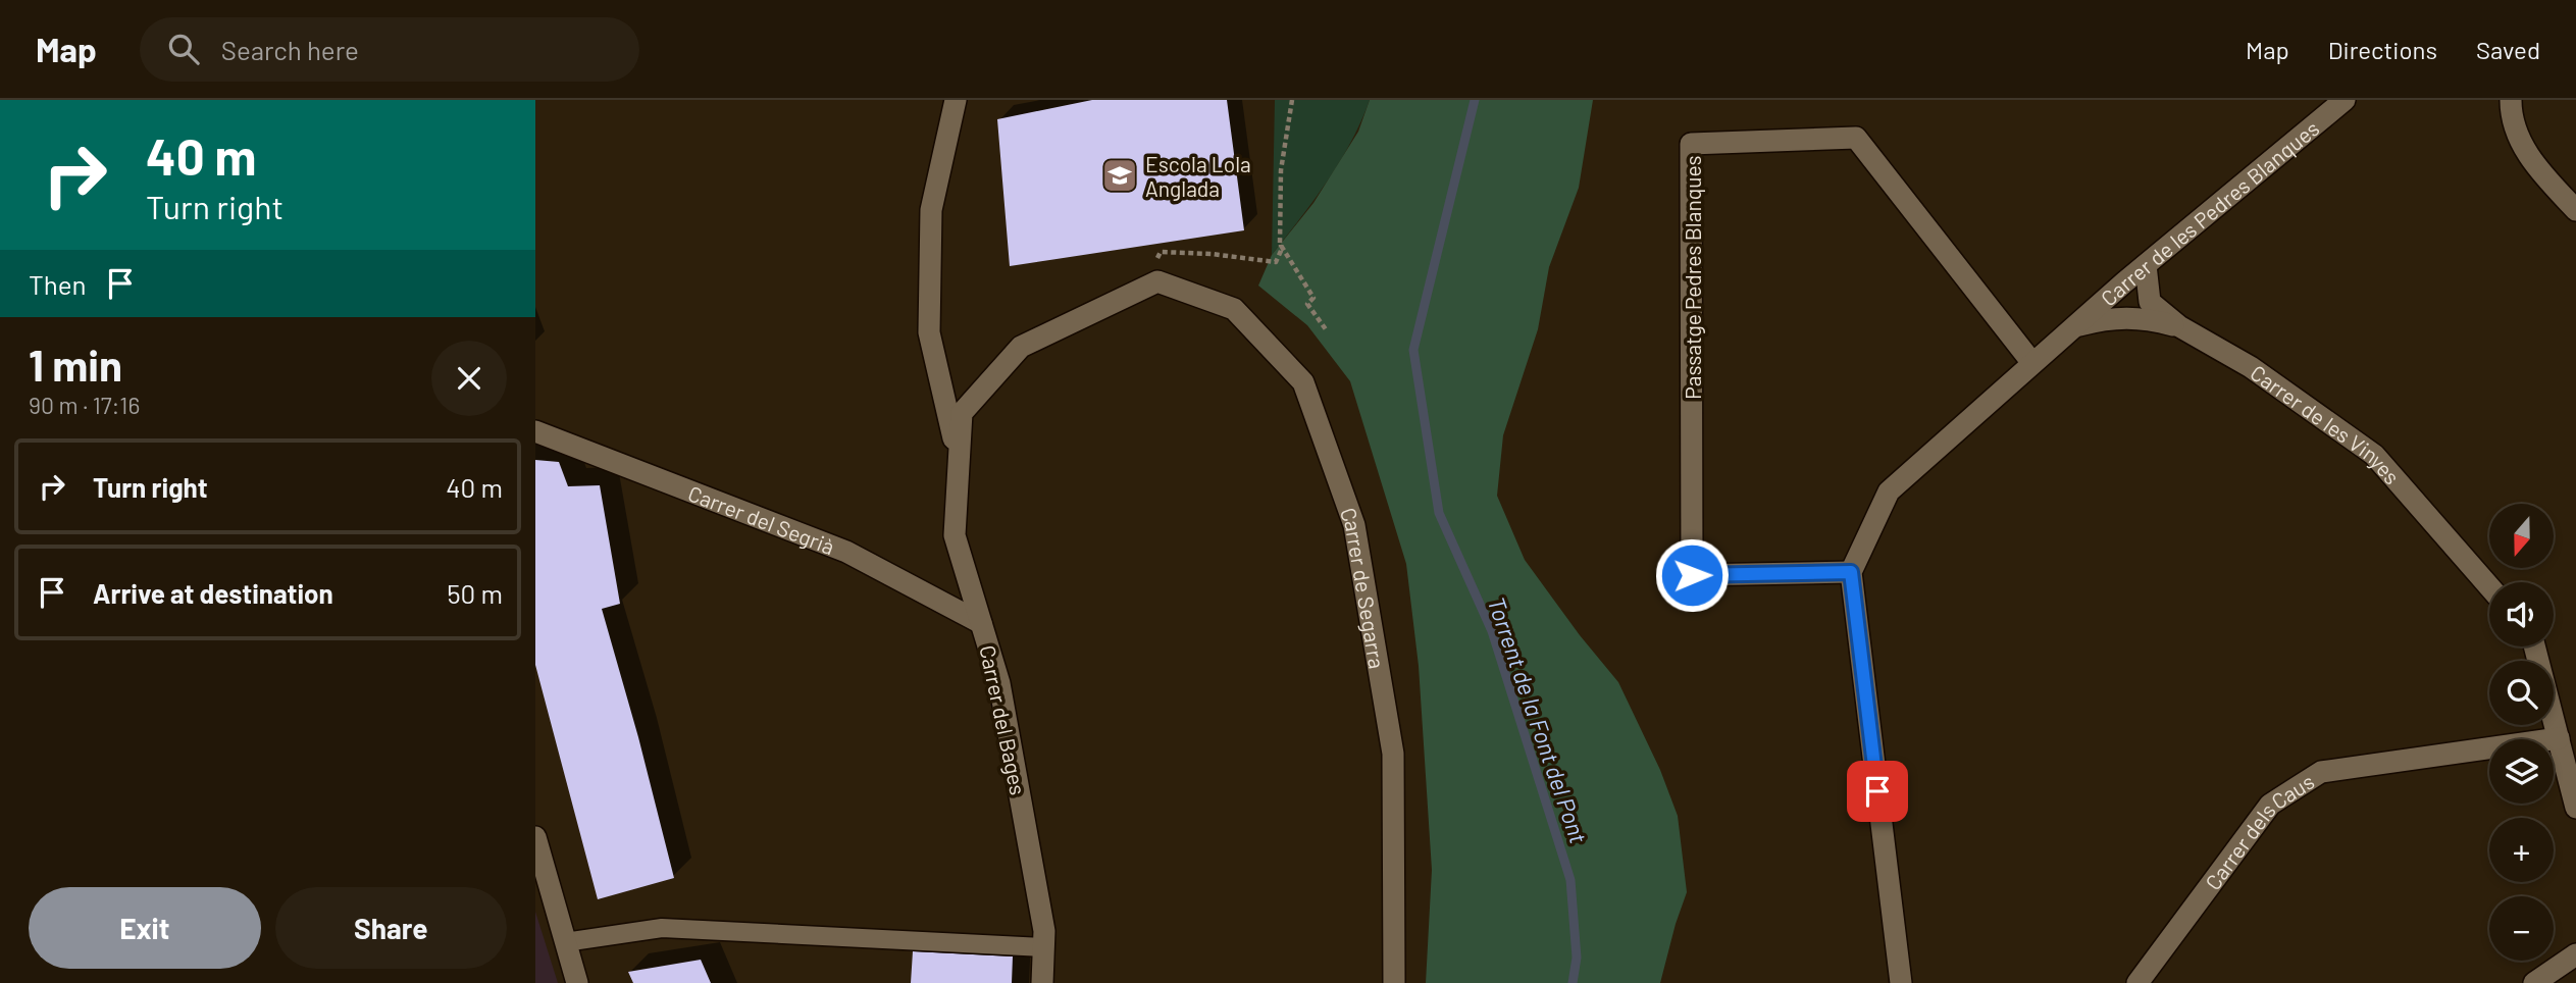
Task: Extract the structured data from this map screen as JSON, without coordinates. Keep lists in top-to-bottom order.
{
  "streets": {
    "street": [
      "Carrer de les Pedres Blanques",
      "Passatge Pedres Blanques",
      "Carrer de les Vinyes",
      "Carrer del Segrià",
      "Carrer de Segarra",
      "Carrer del Bages",
      "Carrer dels Caus"
    ]
  },
  "crossings": [
    ["Carrer de les Pedres Blanques", "Passatge Pedres Blanques"],
    ["Carrer de les Pedres Blanques", "Carrer de les Vinyes"],
    ["Carrer del Segrià", "Carrer del Bages"],
    ["Carrer de Segarra", "Carrer del Bages"]
  ],
  "water": ["Torrent de la Font del Pont"],
  "places": {
    "school or university": ["Escola Lola Anglada"]
  },
  "north": "bottom",
  "page": {
    "header": "Map",
    "search": "Search here",
    "nav": ["Map", "Directions", "Saved"],
    "turn": ["40 m", "Turn right"],
    "then": "Then",
    "heading": ["1 min", "90 m · 17:16"],
    "list": [
      {
        "name": "Turn right",
        "value": "40 m"
      },
      {
        "name": "Arrive at destination",
        "value": "50 m"
      }
    ],
    "map_buttons": ["+", "−"],
    "buttons": ["Exit", "Share"]
  }
}
